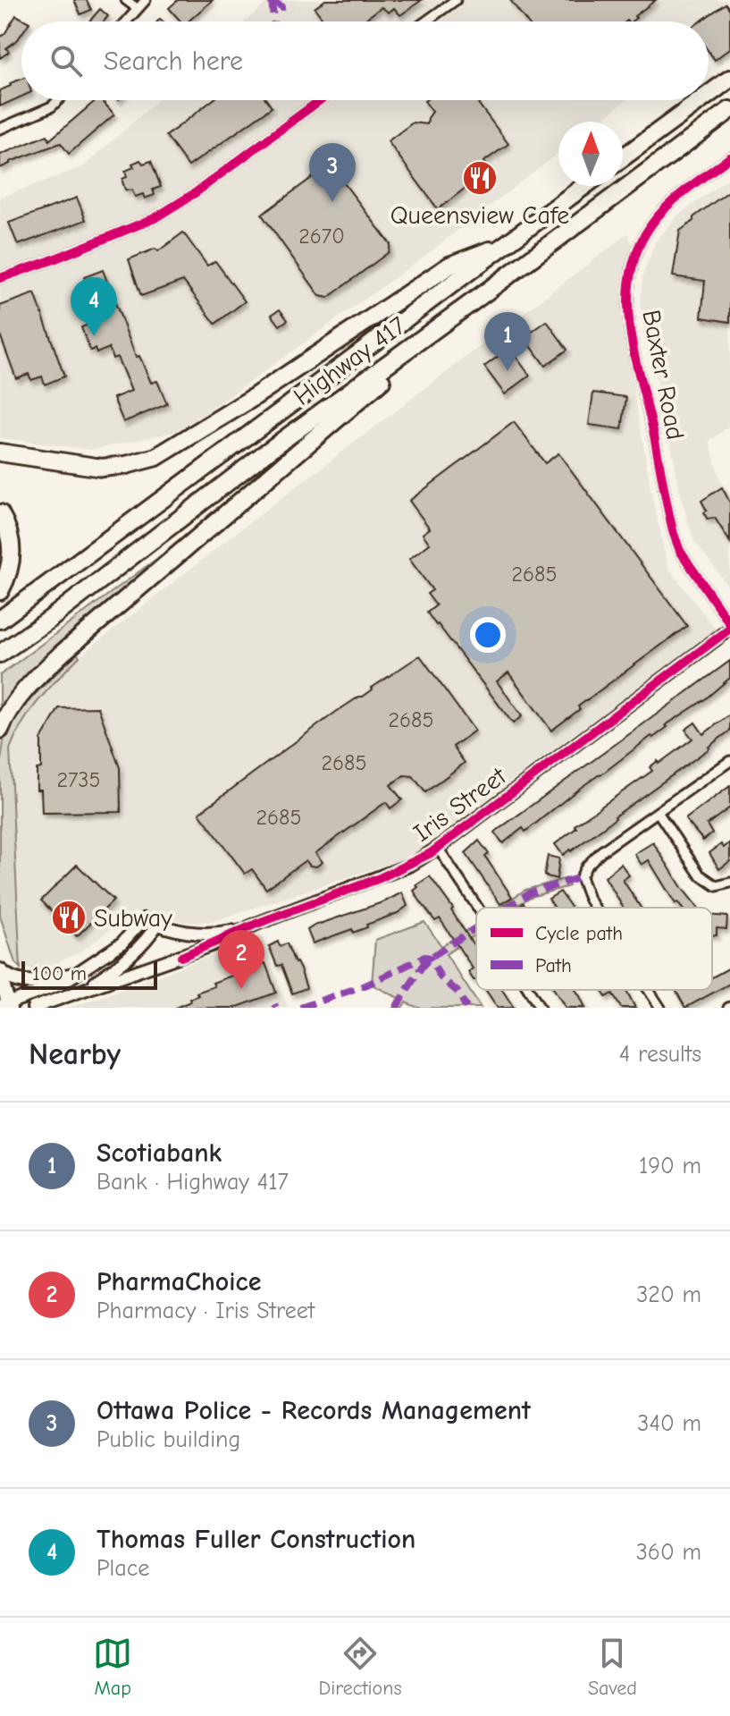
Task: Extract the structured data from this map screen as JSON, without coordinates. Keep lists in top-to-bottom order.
{
  "streets": {
    "highway": ["Highway 417"],
    "street": ["Baxter Road", "Iris Street"]
  },
  "crossings": [
    ["Baxter Road", "Iris Street"]
  ],
  "places": {
    "restaurant": ["Queensview Cafe", "Subway"]
  },
  "house_numbers": [
    "2670",
    "2685",
    "2685",
    "2685",
    "2735",
    "2685"
  ],
  "legend": ["Cycle path", "Path"],
  "scale_bar": "100 m",
  "north": "top",
  "page": {
    "search": "Search here",
    "pins": [
      "3",
      "4",
      "1",
      "2"
    ],
    "scale": "100 m",
    "heading": ["Nearby", "4 results"],
    "list": [
      {
        "mark": "1",
        "name": "Scotiabank",
        "note": "Bank · Highway 417",
        "value": "190 m"
      },
      {
        "mark": "2",
        "name": "PharmaChoice",
        "note": "Pharmacy · Iris Street",
        "value": "320 m"
      },
      {
        "mark": "3",
        "name": "Ottawa Police - Records Management",
        "note": "Public building",
        "value": "340 m"
      },
      {
        "mark": "4",
        "name": "Thomas Fuller Construction",
        "note": "Place",
        "value": "360 m"
      }
    ],
    "nav": ["Map", "Directions", "Saved"]
  }
}
